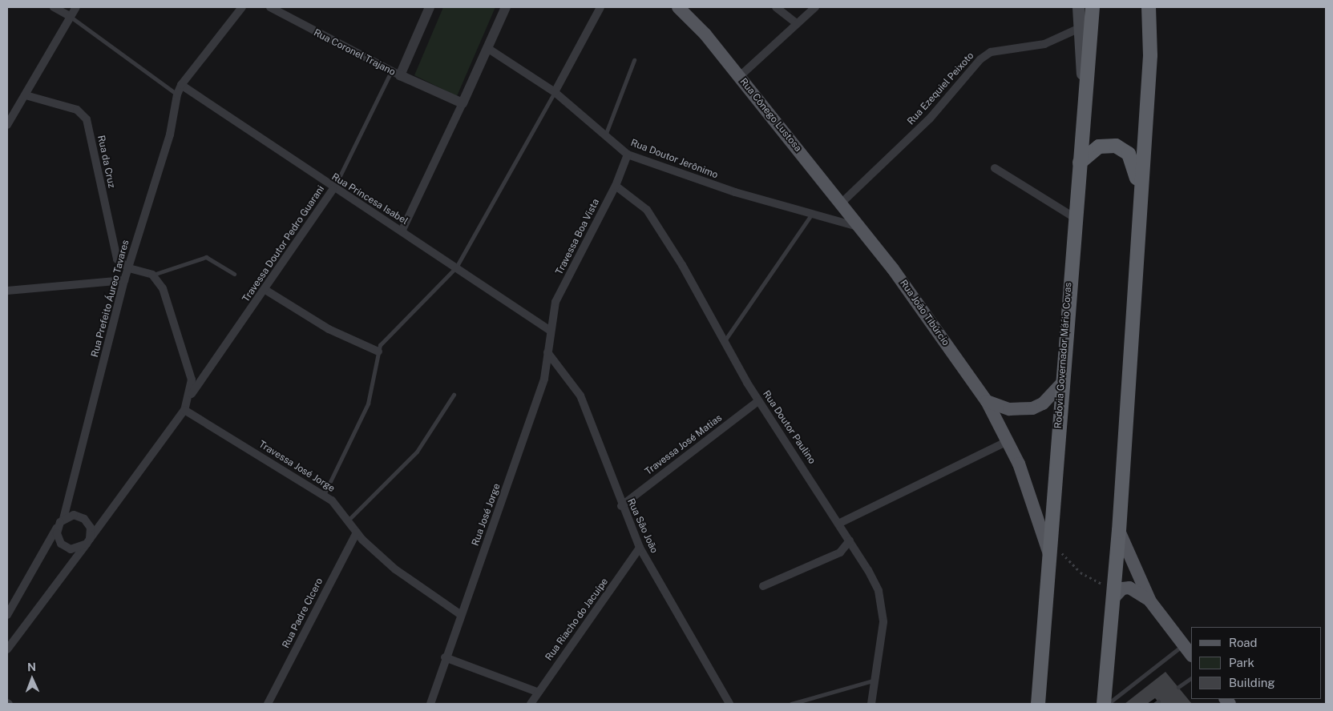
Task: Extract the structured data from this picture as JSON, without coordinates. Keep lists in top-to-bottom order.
{
  "streets": {
    "highway": ["Rodovia Governador Mário Covas"],
    "main road": ["Rua Cônego Lustosa", "Rua João Tibúrcio"],
    "street": [
      "Rua Coronel Trajano",
      "Rua Ezequiel Peixoto",
      "Rua Doutor Jerônimo",
      "Rua da Cruz",
      "Rua Princesa Isabel",
      "Travessa Boa Vista",
      "Travessa Doutor Pedro Guarani",
      "Rua Prefeito Áureo Tavares",
      "Rua Doutor Paulino",
      "Travessa José Matias",
      "Travessa José Jorge",
      "Rua José Jorge",
      "Rua São João",
      "Rua Padre Clcero",
      "Rua Riacho do Jacuípe"
    ]
  },
  "crossings": [
    ["Rua Coronel Trajano", "Travessa Doutor Pedro Guarani"],
    ["Rua Ezequiel Peixoto", "Rua Cônego Lustosa"],
    ["Rua Cônego Lustosa", "Rua Doutor Jerônimo"],
    ["Rua Cônego Lustosa", "Rua João Tibúrcio"],
    ["Rua Doutor Jerônimo", "Travessa Boa Vista"],
    ["Rua Doutor Jerônimo", "Rua João Tibúrcio"],
    ["Rua da Cruz", "Rua Prefeito Áureo Tavares"],
    ["Rua Princesa Isabel", "Travessa Boa Vista"],
    ["Rua Princesa Isabel", "Travessa Doutor Pedro Guarani"],
    ["Rua Princesa Isabel", "Rua Prefeito Áureo Tavares"],
    ["Rua Princesa Isabel", "Rua José Jorge"],
    ["Travessa Boa Vista", "Rua Doutor Paulino"],
    ["Travessa Boa Vista", "Rua José Jorge"],
    ["Rua João Tibúrcio", "Rodovia Governador Mário Covas"],
    ["Rua Doutor Paulino", "Travessa José Matias"],
    ["Travessa José Matias", "Rua São João"],
    ["Travessa José Jorge", "Rua José Jorge"],
    ["Travessa José Jorge", "Rua Padre Clcero"],
    ["Rua José Jorge", "Rua São João"],
    ["Rua São João", "Rua Riacho do Jacuípe"]
  ],
  "legend": ["Road", "Park", "Building"],
  "north": "top"
}
